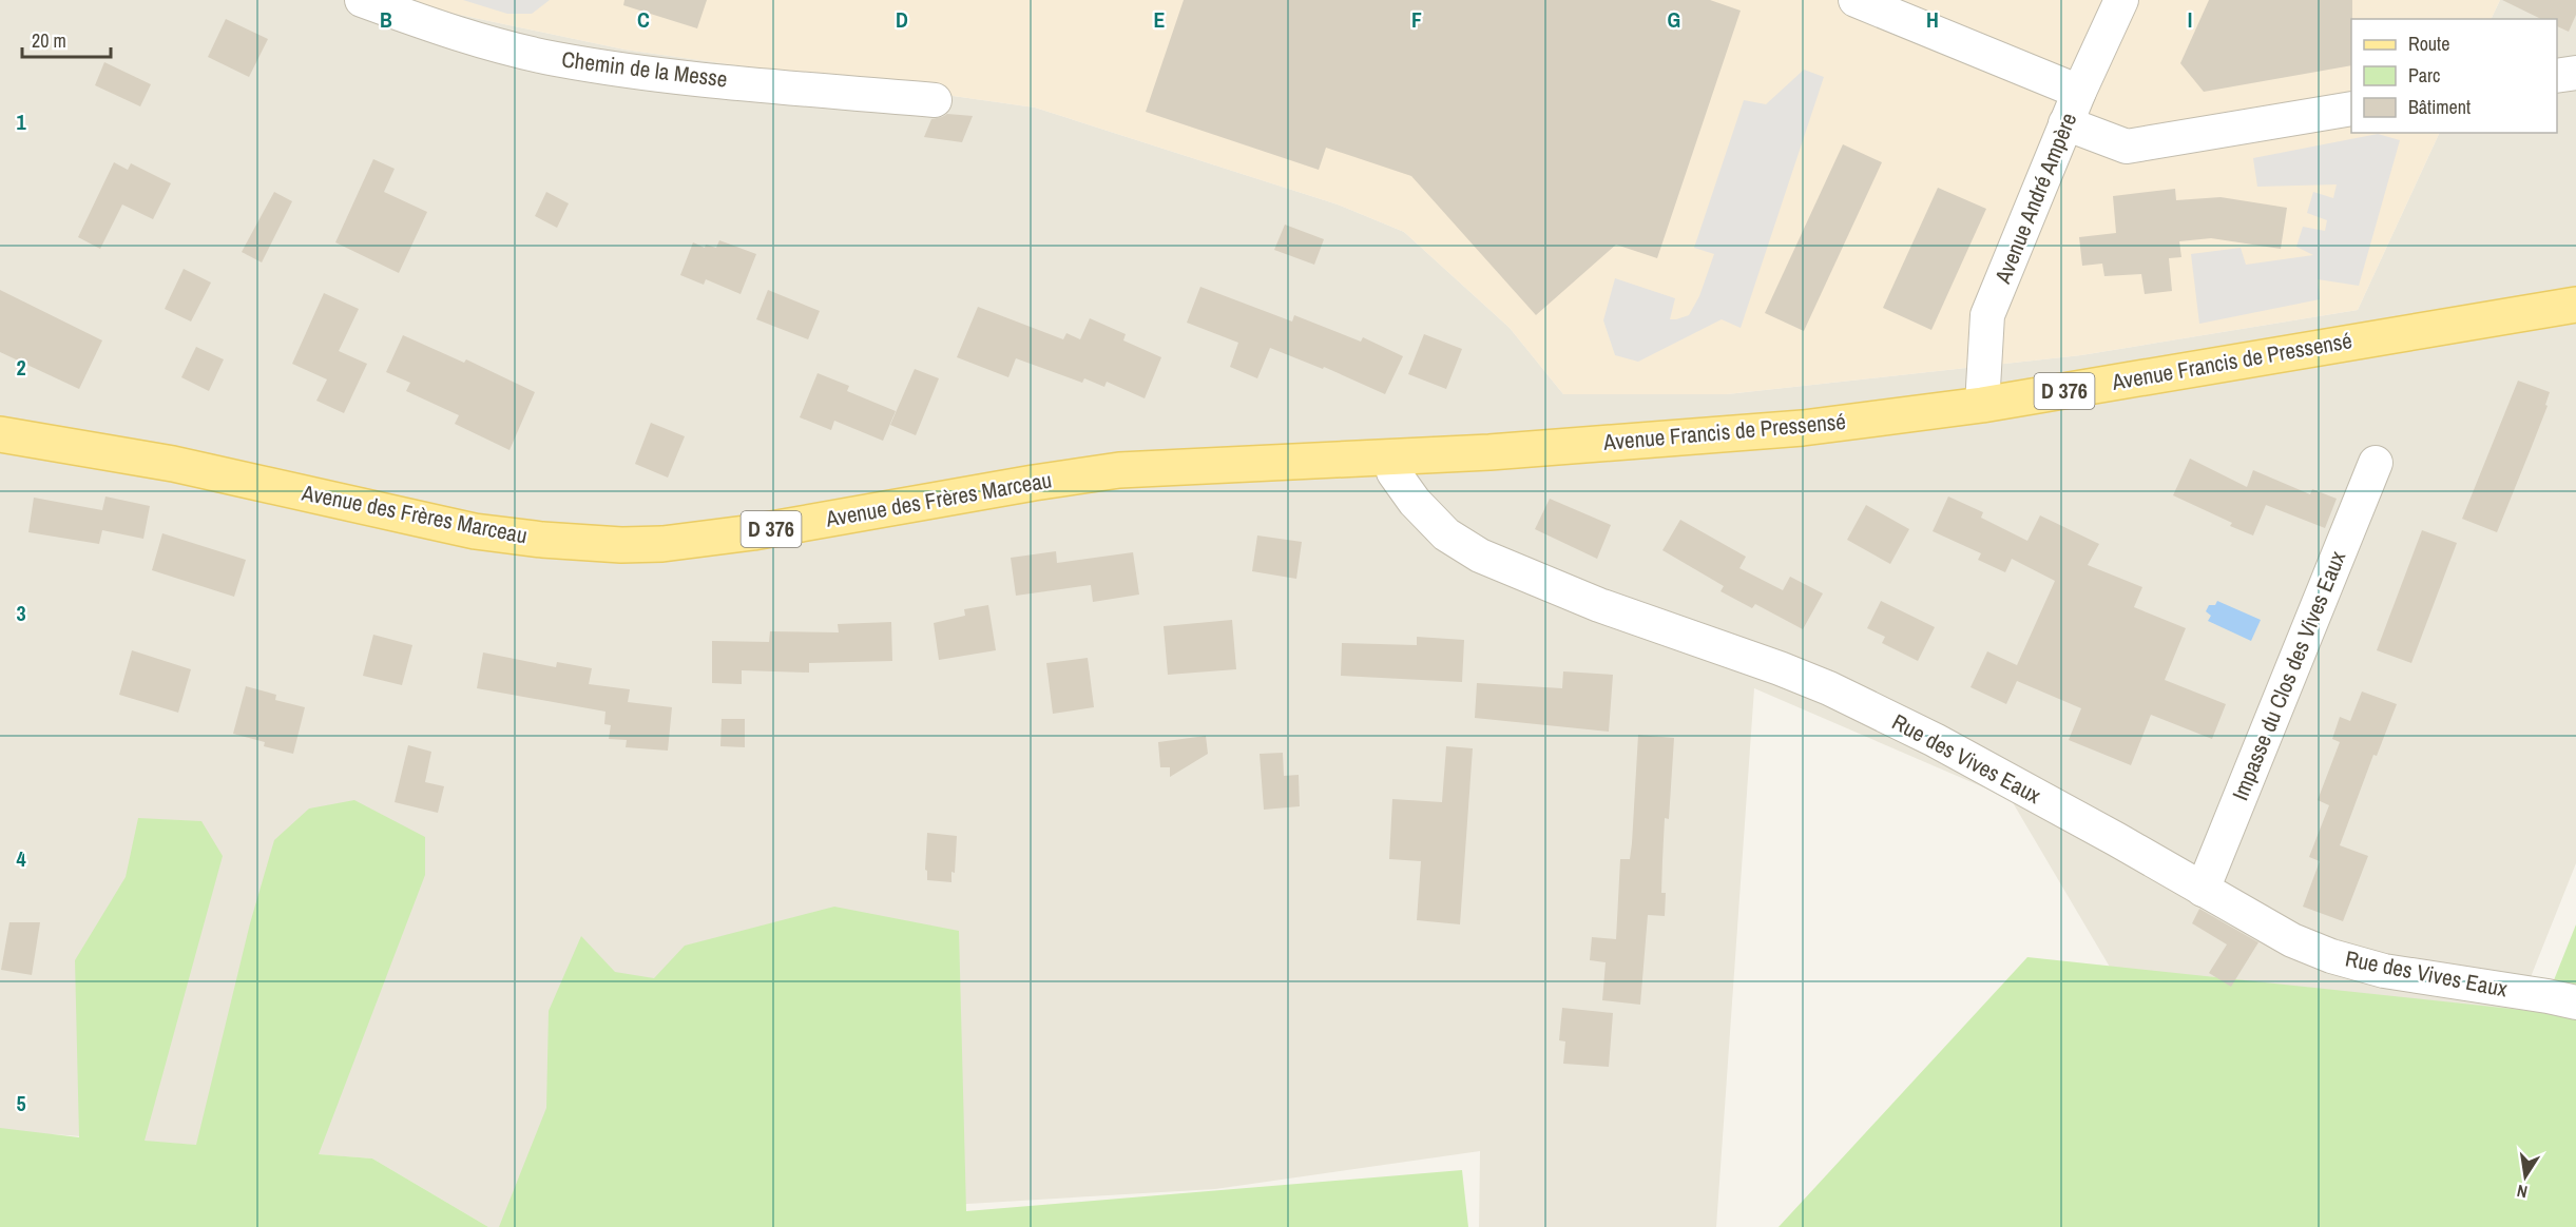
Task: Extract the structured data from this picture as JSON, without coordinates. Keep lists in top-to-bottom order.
{
  "streets": {
    "main road": ["Avenue Francis de Pressensé", "D 376", "Avenue des Frères Marceau"],
    "street": [
      "Chemin de la Messe",
      "Avenue André Ampère",
      "Impasse du Clos des Vives Eaux",
      "Rue des Vives Eaux"
    ]
  },
  "crossings": [
    ["Avenue André Ampère", "Avenue Francis de Pressensé"],
    ["Avenue Francis de Pressensé", "Avenue des Frères Marceau"],
    ["Avenue des Frères Marceau", "Rue des Vives Eaux"],
    ["Impasse du Clos des Vives Eaux", "Rue des Vives Eaux"]
  ],
  "legend": ["Route", "Parc", "Bâtiment"],
  "scale_bar": "20 m",
  "north": "bottom",
  "grid": {
    "columns": [
      "B",
      "C",
      "D",
      "E",
      "F",
      "G",
      "H",
      "I"
    ],
    "rows": [
      "1",
      "2",
      "3",
      "4",
      "5"
    ]
  }
}
